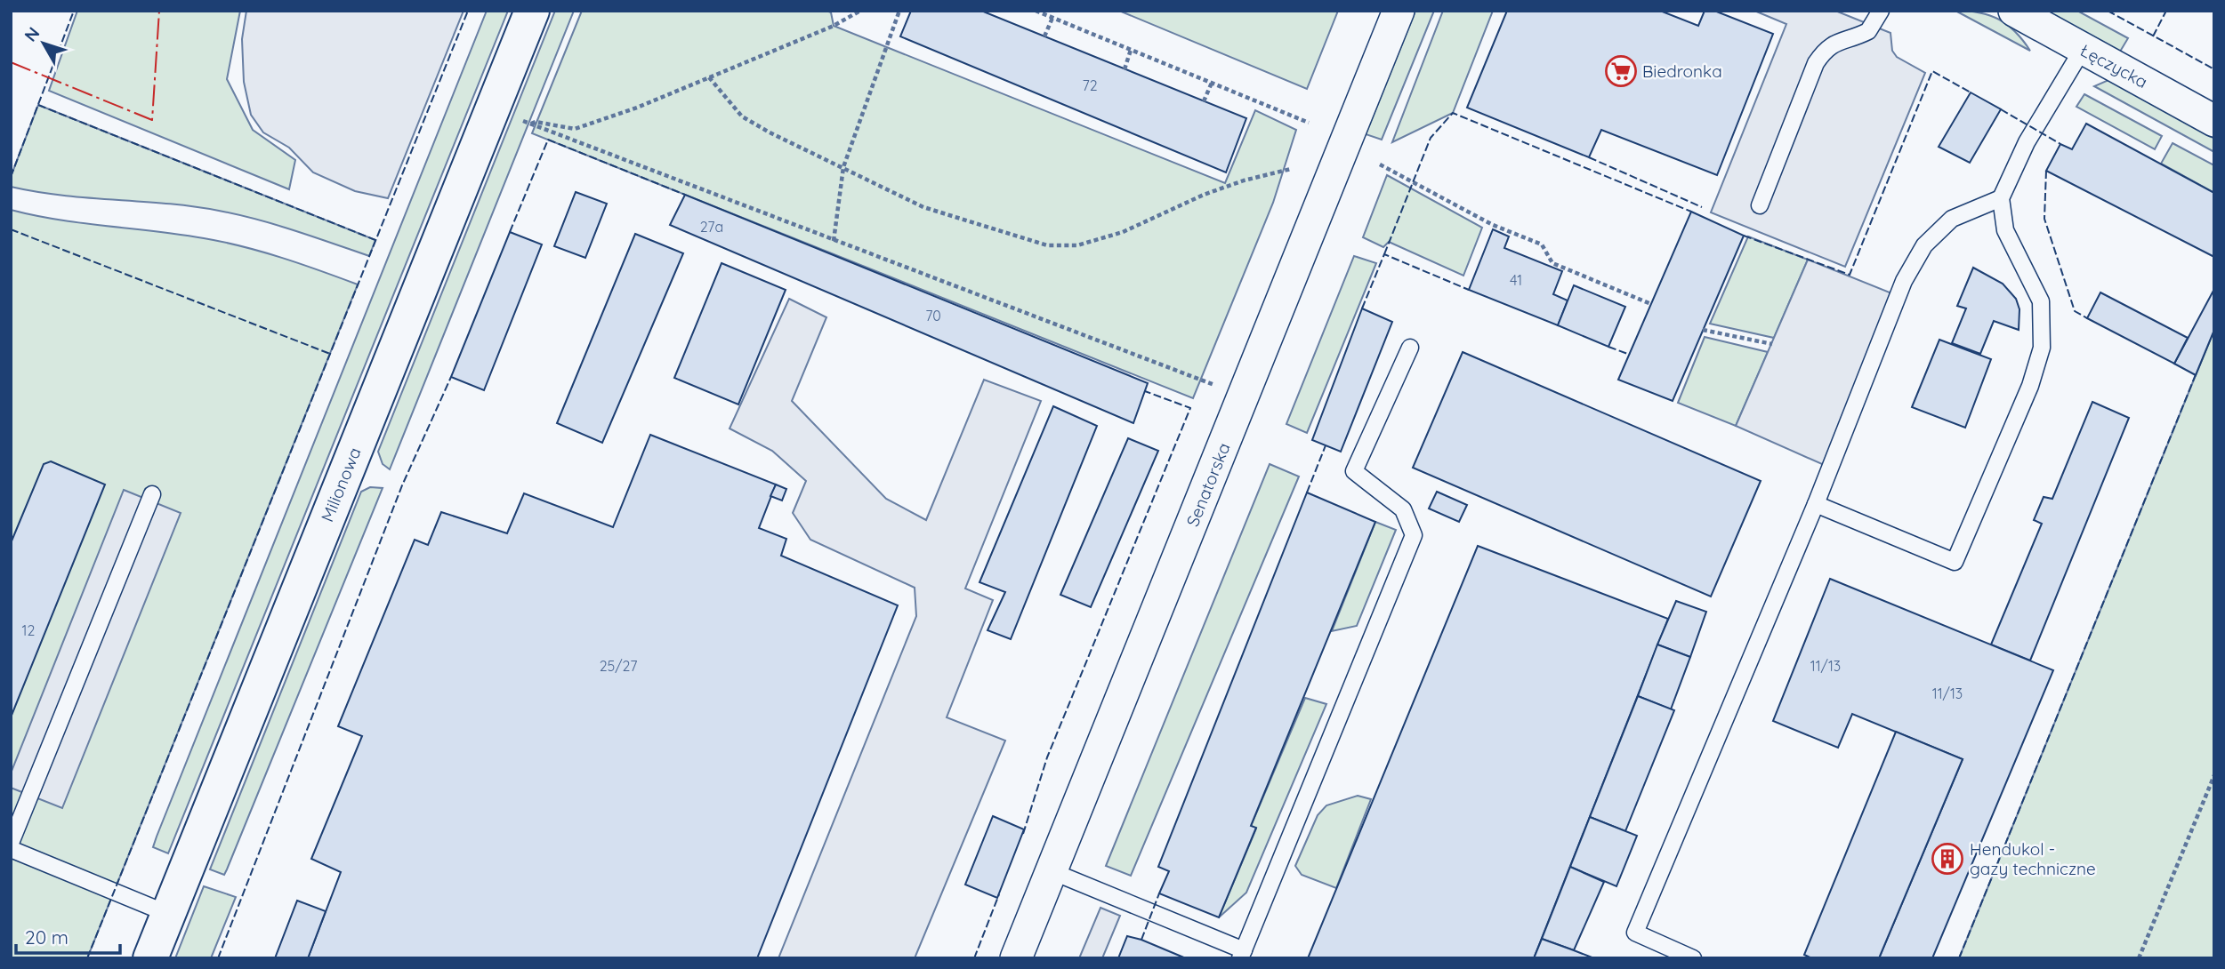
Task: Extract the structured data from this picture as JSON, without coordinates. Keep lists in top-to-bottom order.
{
  "streets": {
    "street": ["Łęczycka", "Milionowa", "Senatorska"]
  },
  "places": {
    "supermarket": ["Biedronka"],
    "building": ["Hendukol - gazy techniczne"]
  },
  "house_numbers": [
    "72",
    "27a",
    "41",
    "70",
    "12",
    "25/27",
    "11/13",
    "11/13"
  ],
  "scale_bar": "20 m",
  "north": "top left"
}
